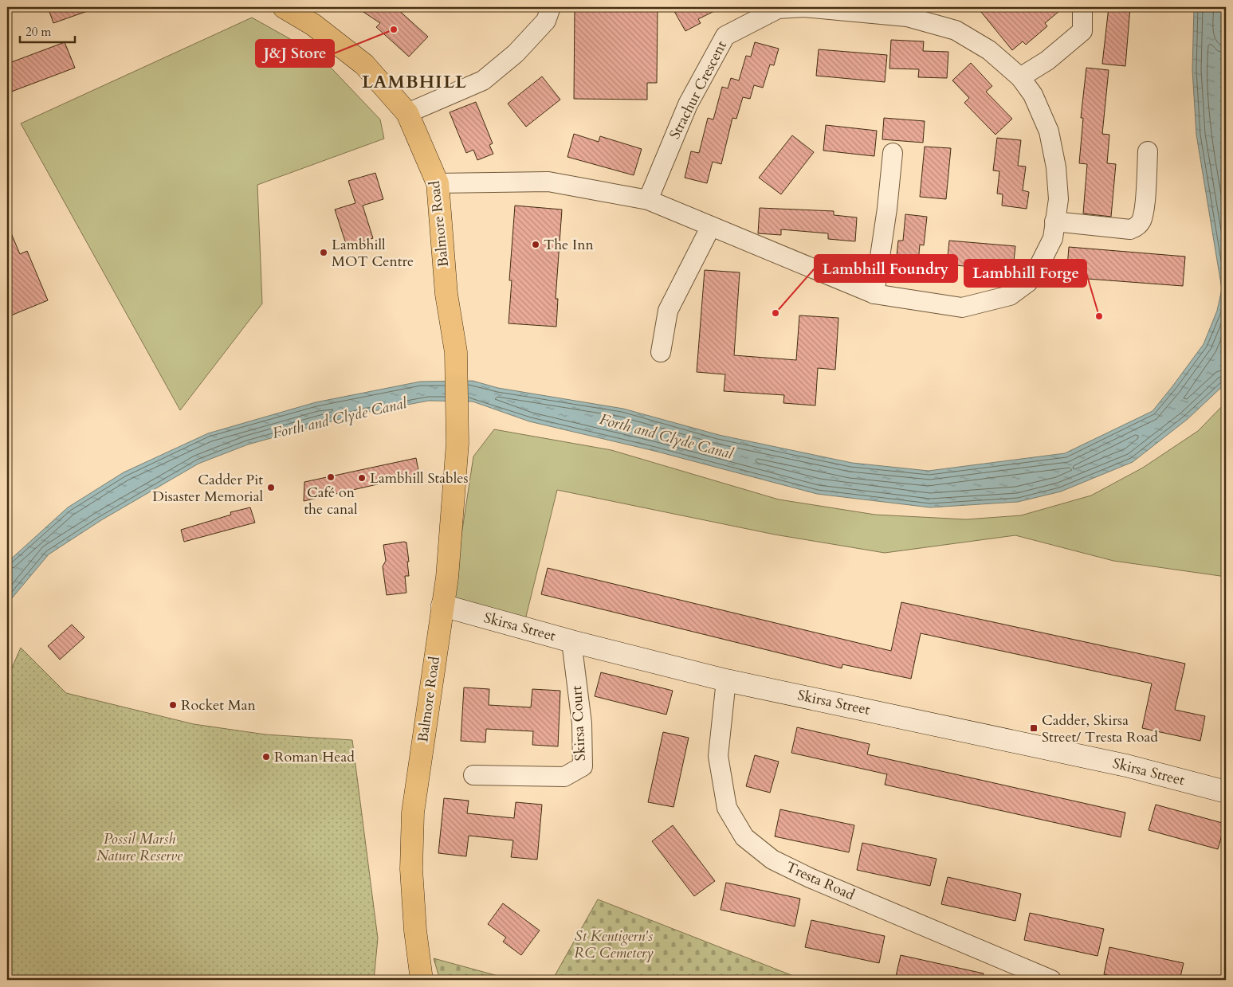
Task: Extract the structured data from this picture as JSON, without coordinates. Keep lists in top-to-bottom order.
{
  "streets": {
    "main road": ["Balmore Road"],
    "street": [
      "Strachur Crescent",
      "Skirsa Street",
      "Skirsa Court",
      "Tresta Road"
    ]
  },
  "crossings": [
    ["Strachur Crescent", "Balmore Road"],
    ["Balmore Road", "Skirsa Street"],
    ["Skirsa Street", "Skirsa Court"],
    ["Skirsa Street", "Tresta Road"]
  ],
  "districts": ["LAMBHILL"],
  "water": ["Forth and Clyde Canal"],
  "parks": ["Possil Marsh Nature Reserve", "St Kentigern's RC Cemetery"],
  "places": {
    "other": [
      "J&J Store",
      "The Inn",
      "Lambhill MOT Centre",
      "Lambhill Foundry",
      "Lambhill Forge",
      "Café on the canal",
      "Lambhill Stables",
      "Cadder Pit Disaster Memorial",
      "Rocket Man",
      "Roman Head"
    ],
    "transit": ["Cadder, Skirsa Street/ Tresta Road"]
  },
  "scale_bar": "20 m"
}
